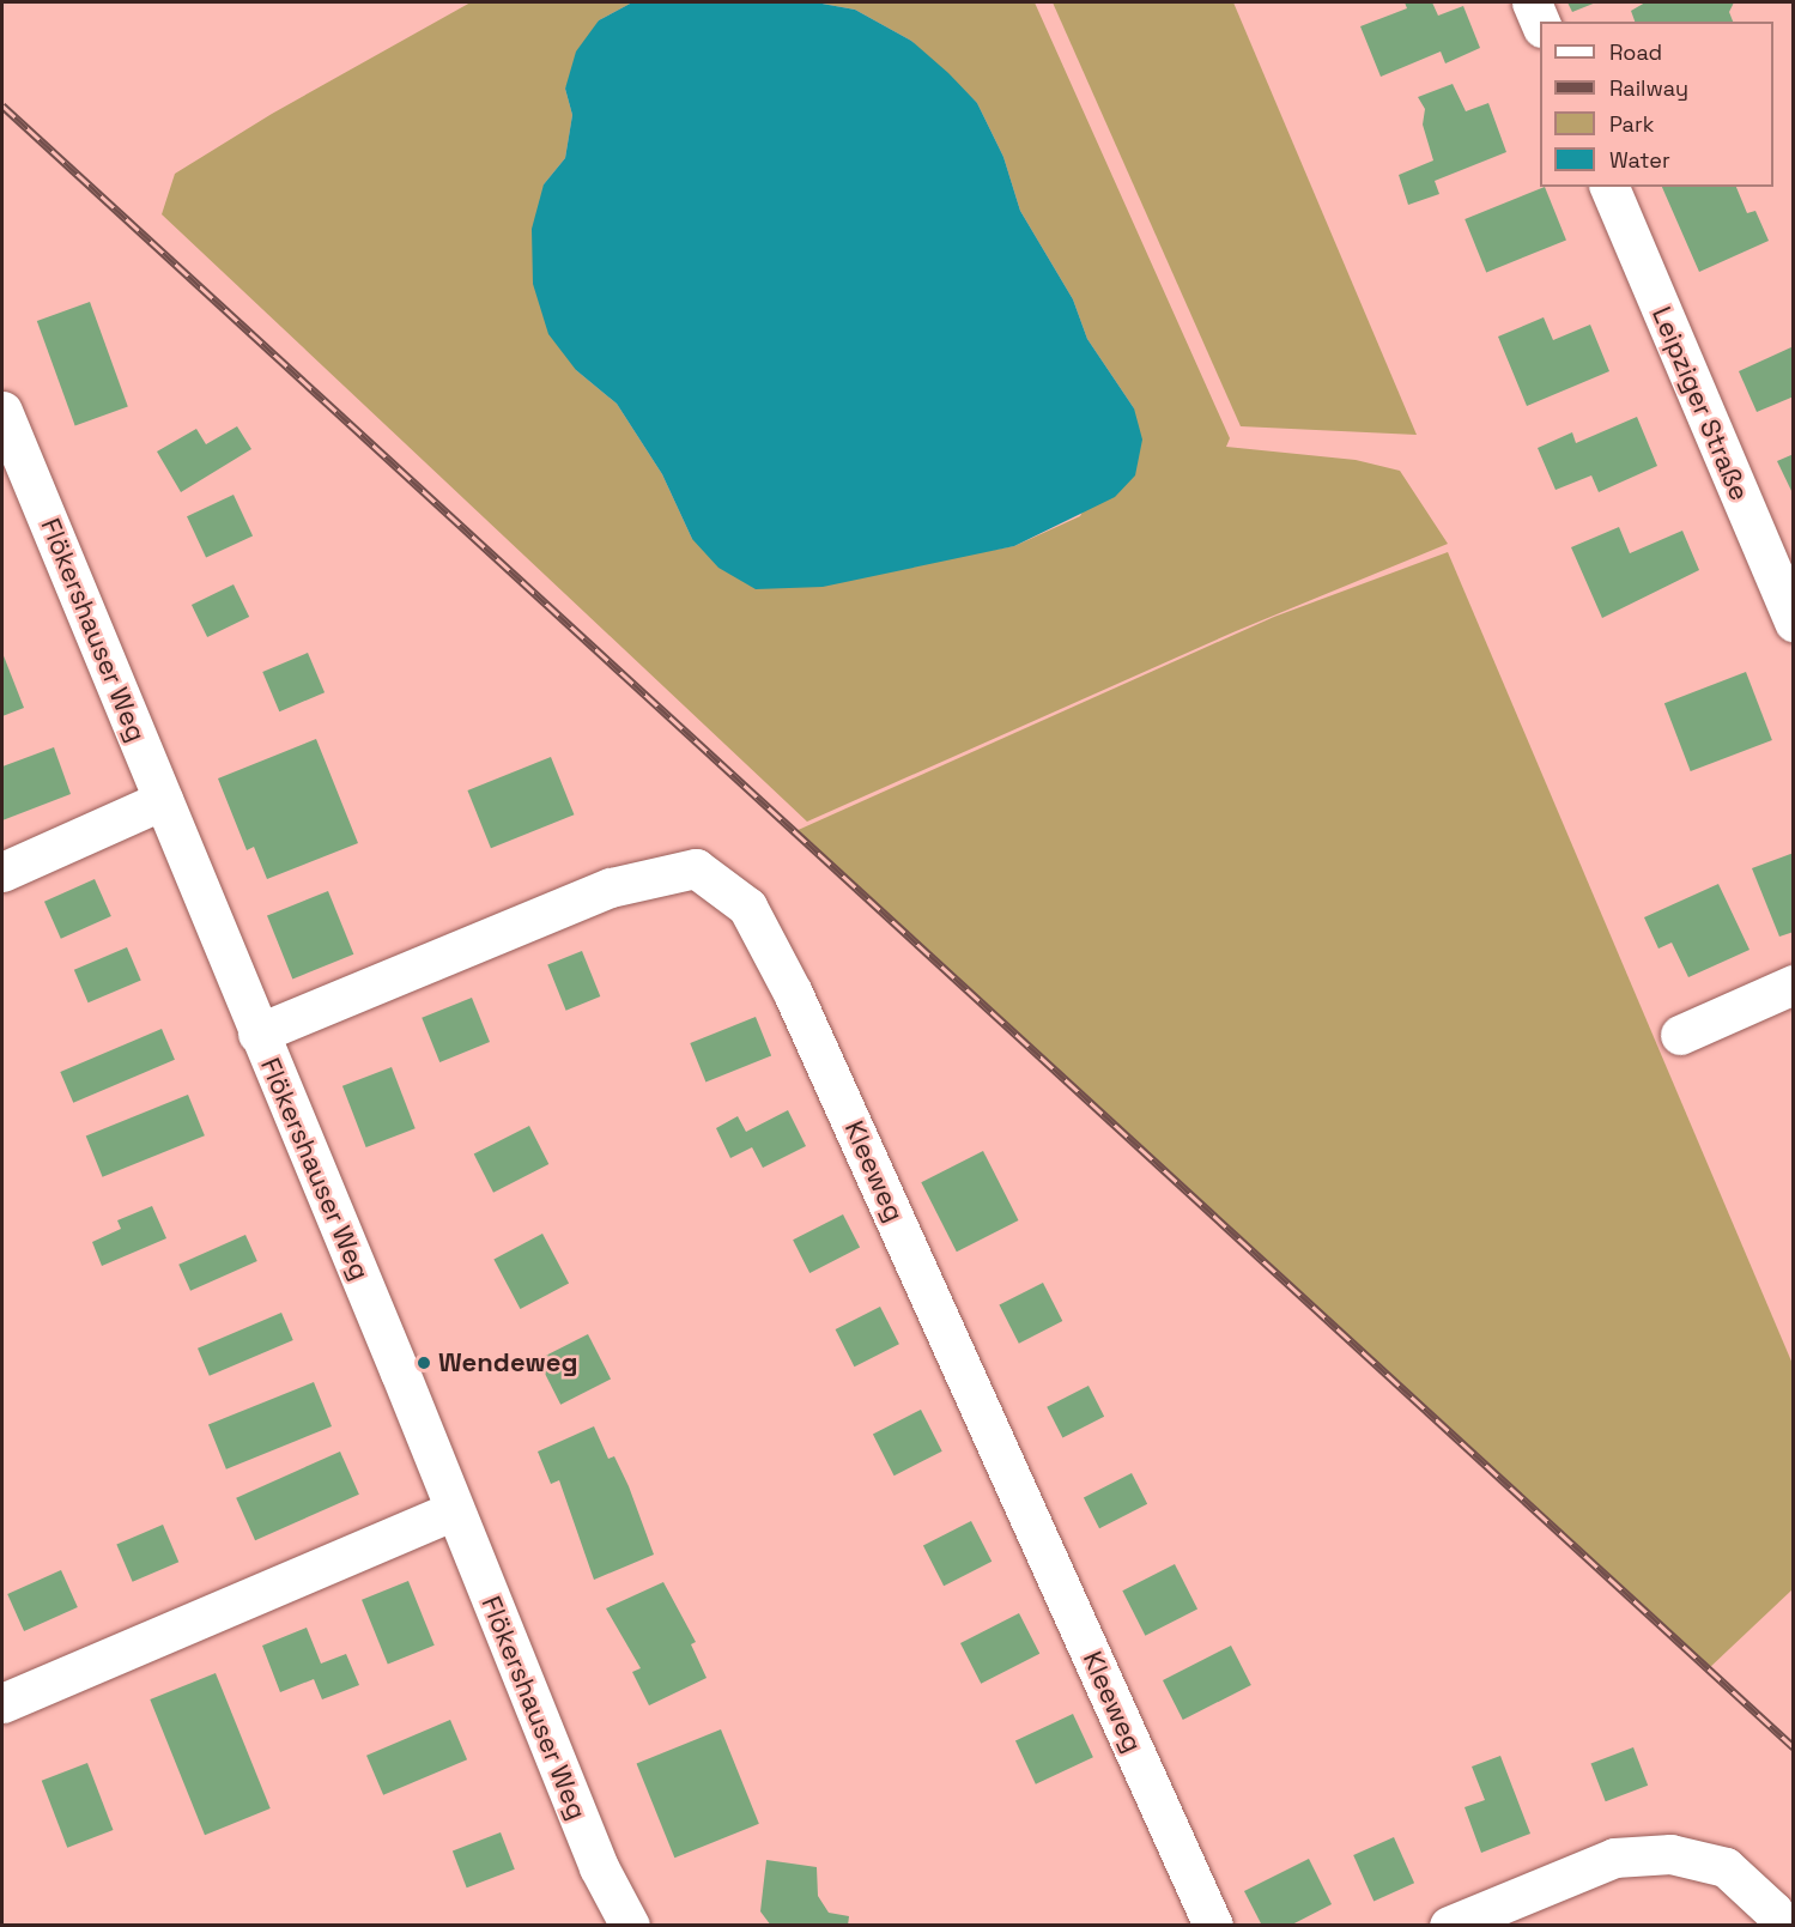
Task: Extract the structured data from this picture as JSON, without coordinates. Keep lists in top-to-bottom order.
{
  "streets": {
    "street": ["Leipziger Straße", "Flökershauser Weg", "Kleeweg"]
  },
  "crossings": [
    ["Flökershauser Weg", "Kleeweg"]
  ],
  "places": ["Wendeweg"],
  "legend": [
    "Road",
    "Railway",
    "Park",
    "Water"
  ]
}
